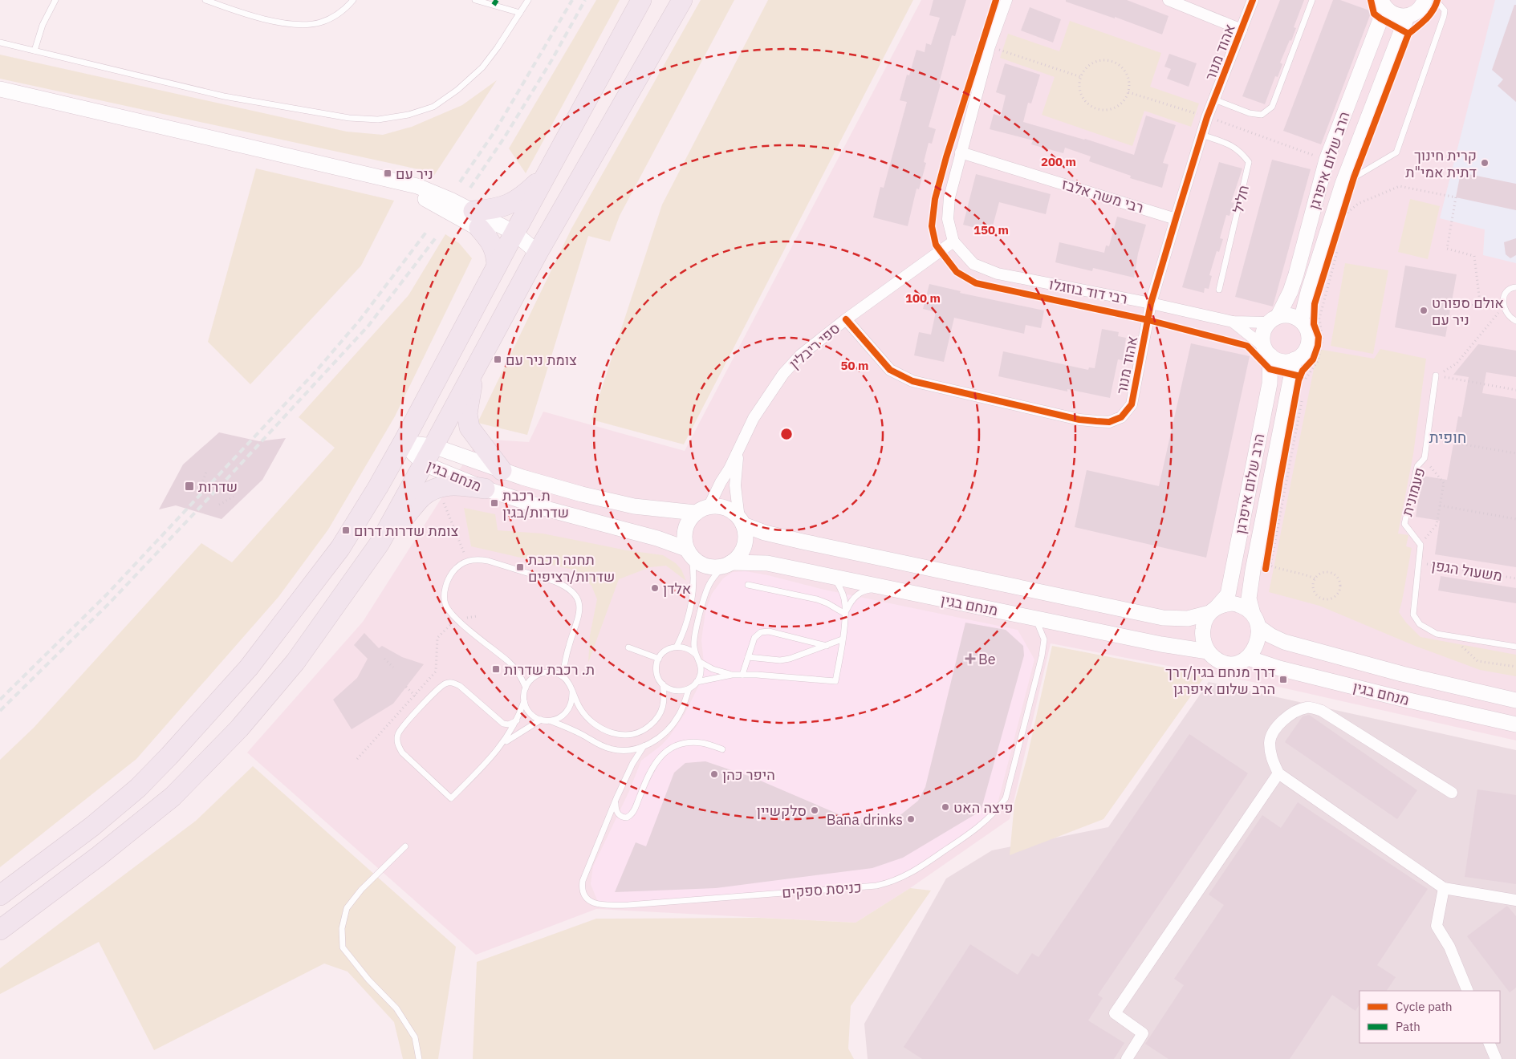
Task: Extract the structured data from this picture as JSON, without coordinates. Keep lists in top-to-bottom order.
{
  "streets": {
    "main road": ["הרב שלום איפרגן", "מנחם בגין"],
    "street": [
      "אהוד מנור",
      "רבי משה אלבז",
      "רבי דוד בוזגלו",
      "ספי ריבלין"
    ],
    "lane": ["חליל", "פעמונית", "כניסת ספקים"],
    "path": ["משעול הגפן"]
  },
  "crossings": [
    ["אהוד מנור", "רבי משה אלבז"],
    ["אהוד מנור", "חליל"],
    ["אהוד מנור", "רבי דוד בוזגלו"],
    ["אהוד מנור", "ספי ריבלין"],
    ["הרב שלום איפרגן", "רבי דוד בוזגלו"],
    ["הרב שלום איפרגן", "מנחם בגין"],
    ["רבי דוד בוזגלו", "ספי ריבלין"],
    ["ספי ריבלין", "מנחם בגין"],
    ["מנחם בגין", "כניסת ספקים"]
  ],
  "districts": ["חופית"],
  "places": {
    "other": [
      "קרית חינוך דתית אמי\"ת",
      "אולם ספורט ניר עם",
      "אלדן",
      "היפר כהן",
      "פיצה האט",
      "סלקשיין",
      "Bana drinks"
    ],
    "transit": [
      "ניר עם",
      "צומת ניר עם",
      "שדרות",
      "ת. רכבת שדרות/בגין",
      "צומת שדרות דרום",
      "תחנה רכבת שדרות/רציפים",
      "ת. רכבת שדרות",
      "דרך מנחם בגין/דרך הרב שלום איפרגן"
    ],
    "health": ["Be"]
  },
  "legend": ["Cycle path", "Path"],
  "rings": [
    "200 m",
    "150 m",
    "100 m",
    "50 m"
  ]
}
